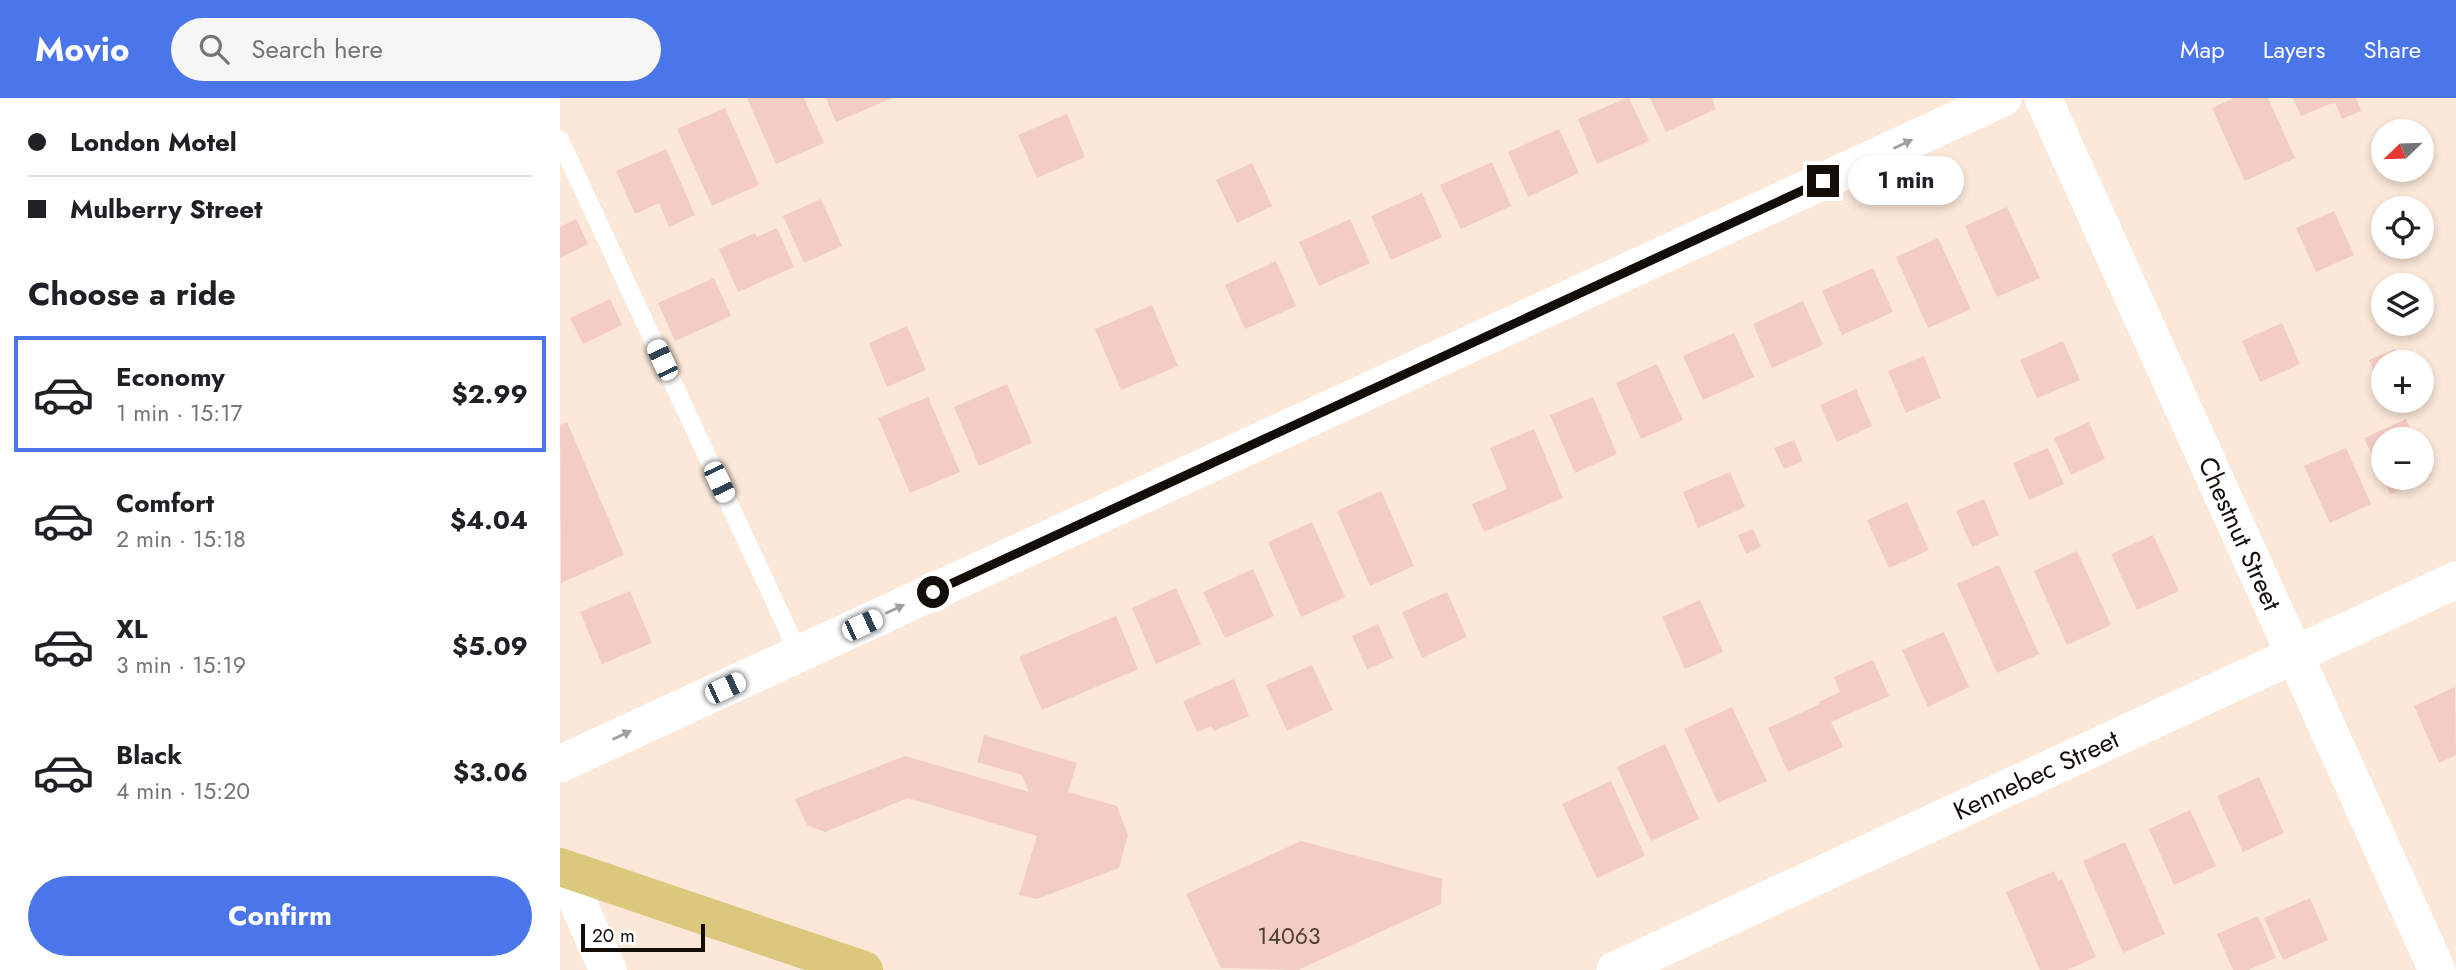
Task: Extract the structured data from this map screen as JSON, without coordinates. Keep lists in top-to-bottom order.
{
  "streets": {
    "street": ["Chestnut Street", "Kennebec Street"]
  },
  "crossings": [
    ["Chestnut Street", "Kennebec Street"]
  ],
  "house_numbers": ["14063"],
  "scale_bar": "20 m",
  "north": "bottom left",
  "page": {
    "header": "Movio",
    "search": "Search here",
    "nav": ["Map", "Layers", "Share"],
    "banner": ["London Motel", "Mulberry Street"],
    "map_buttons": ["+", "−"],
    "bubble": "1 min",
    "heading": "Choose a ride",
    "list": [
      {
        "name": "Economy",
        "note": "1 min · 15:17",
        "value": "$2.99"
      },
      {
        "name": "Comfort",
        "note": "2 min · 15:18",
        "value": "$4.04"
      },
      {
        "name": "XL",
        "note": "3 min · 15:19",
        "value": "$5.09"
      },
      {
        "name": "Black",
        "note": "4 min · 15:20",
        "value": "$3.06"
      }
    ],
    "buttons": "Confirm",
    "scale": "20 m"
  }
}
